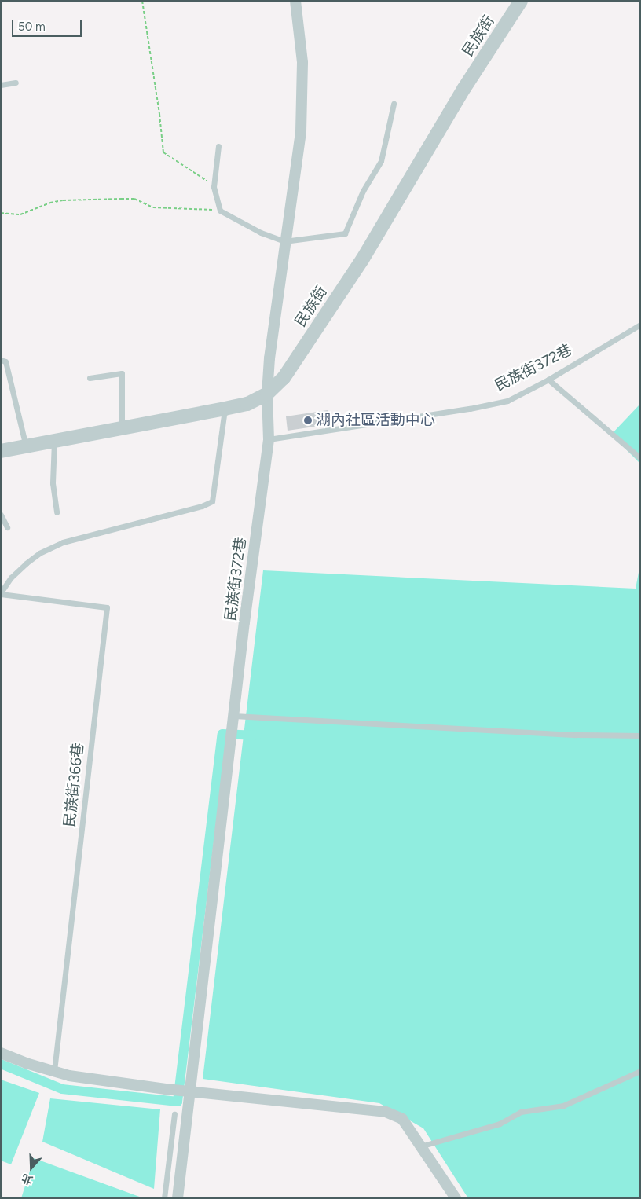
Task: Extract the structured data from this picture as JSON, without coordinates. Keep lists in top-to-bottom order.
{
  "streets": {
    "street": ["民族街", "民族街372巷"],
    "lane": ["民族街366巷"]
  },
  "crossings": [
    ["民族街", "民族街372巷"],
    ["民族街", "民族街366巷"]
  ],
  "places": ["湖內社區活動中心"],
  "scale_bar": "50 m",
  "north": "bottom"
}
